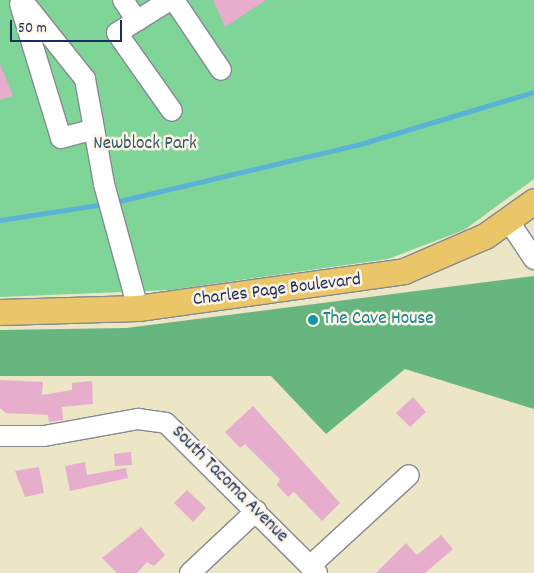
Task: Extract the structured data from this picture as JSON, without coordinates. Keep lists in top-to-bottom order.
{
  "streets": {
    "main road": ["Charles Page Boulevard"],
    "street": ["South Tacoma Avenue"]
  },
  "parks": ["Newblock Park"],
  "places": ["The Cave House"],
  "scale_bar": "50 m"
}
